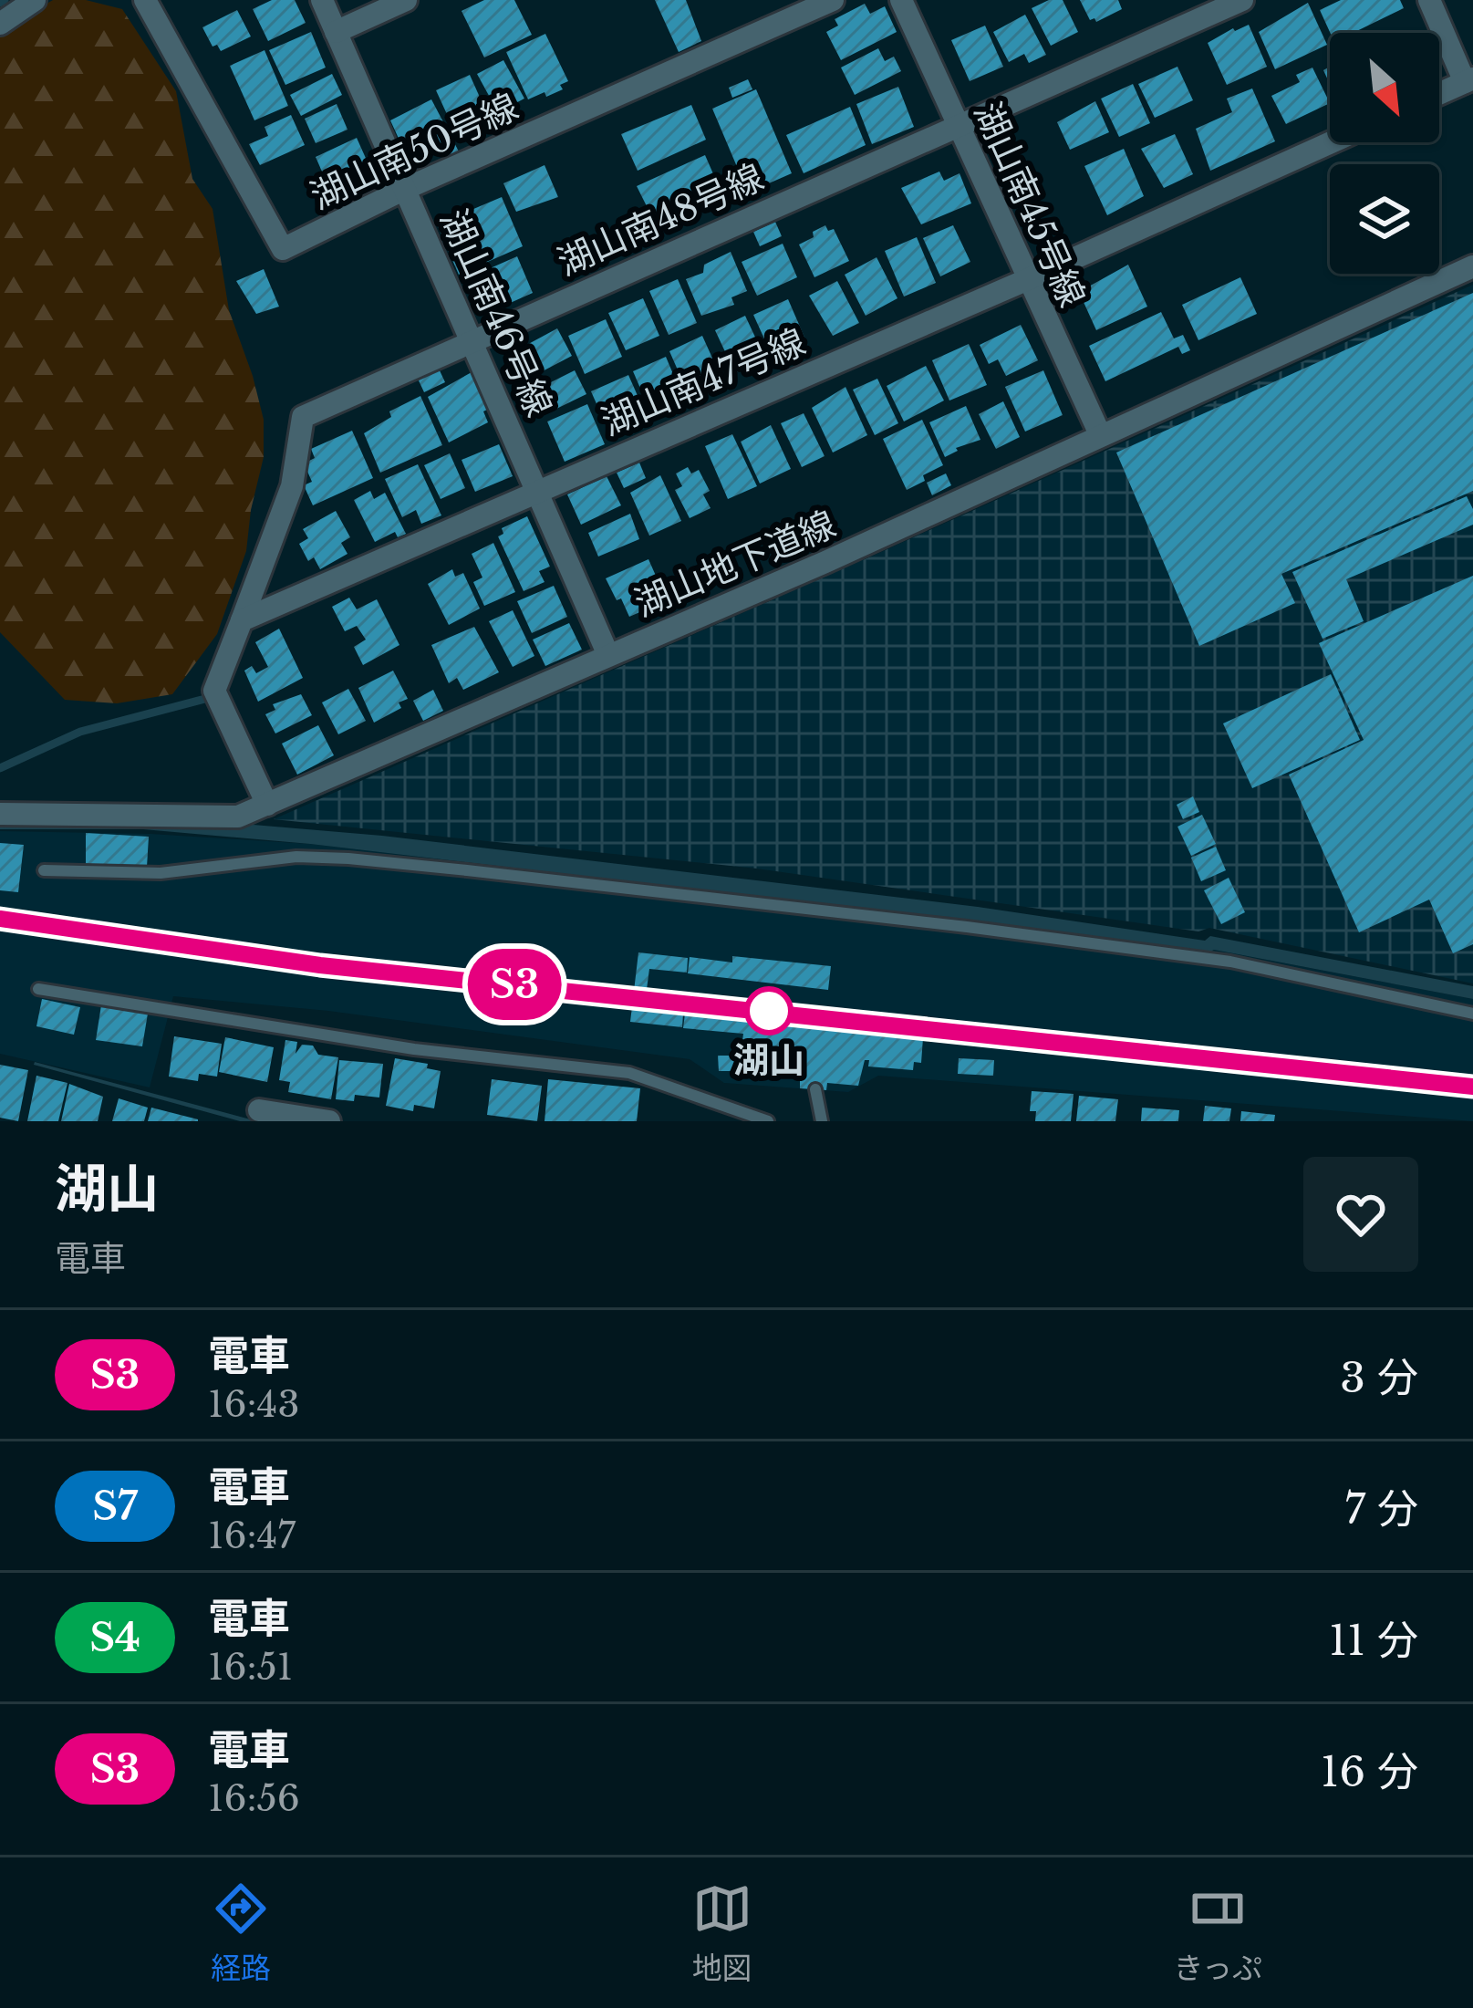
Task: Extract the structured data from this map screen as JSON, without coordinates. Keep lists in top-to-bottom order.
{
  "streets": {
    "street": [
      "湖山南50号線",
      "湖山南45号線",
      "湖山南48号線",
      "湖山南46号線",
      "湖山南47号線",
      "湖山地下道線"
    ]
  },
  "crossings": [
    ["湖山南50号線", "湖山南46号線"],
    ["湖山南45号線", "湖山南48号線"],
    ["湖山南45号線", "湖山南47号線"],
    ["湖山南45号線", "湖山地下道線"],
    ["湖山南48号線", "湖山南46号線"],
    ["湖山南48号線", "湖山南47号線"],
    ["湖山南46号線", "湖山南47号線"],
    ["湖山南46号線", "湖山地下道線"]
  ],
  "places": ["湖山"],
  "north": "bottom right",
  "page": {
    "on_map": "S3",
    "heading": ["湖山", "電車"],
    "list": [
      {
        "mark": "S3",
        "name": "電車",
        "note": "16:43",
        "value": "3 分"
      },
      {
        "mark": "S7",
        "name": "電車",
        "note": "16:47",
        "value": "7 分"
      },
      {
        "mark": "S4",
        "name": "電車",
        "note": "16:51",
        "value": "11 分"
      },
      {
        "mark": "S3",
        "name": "電車",
        "note": "16:56",
        "value": "16 分"
      }
    ],
    "tabs": ["経路", "地図", "きっぷ"]
  }
}
